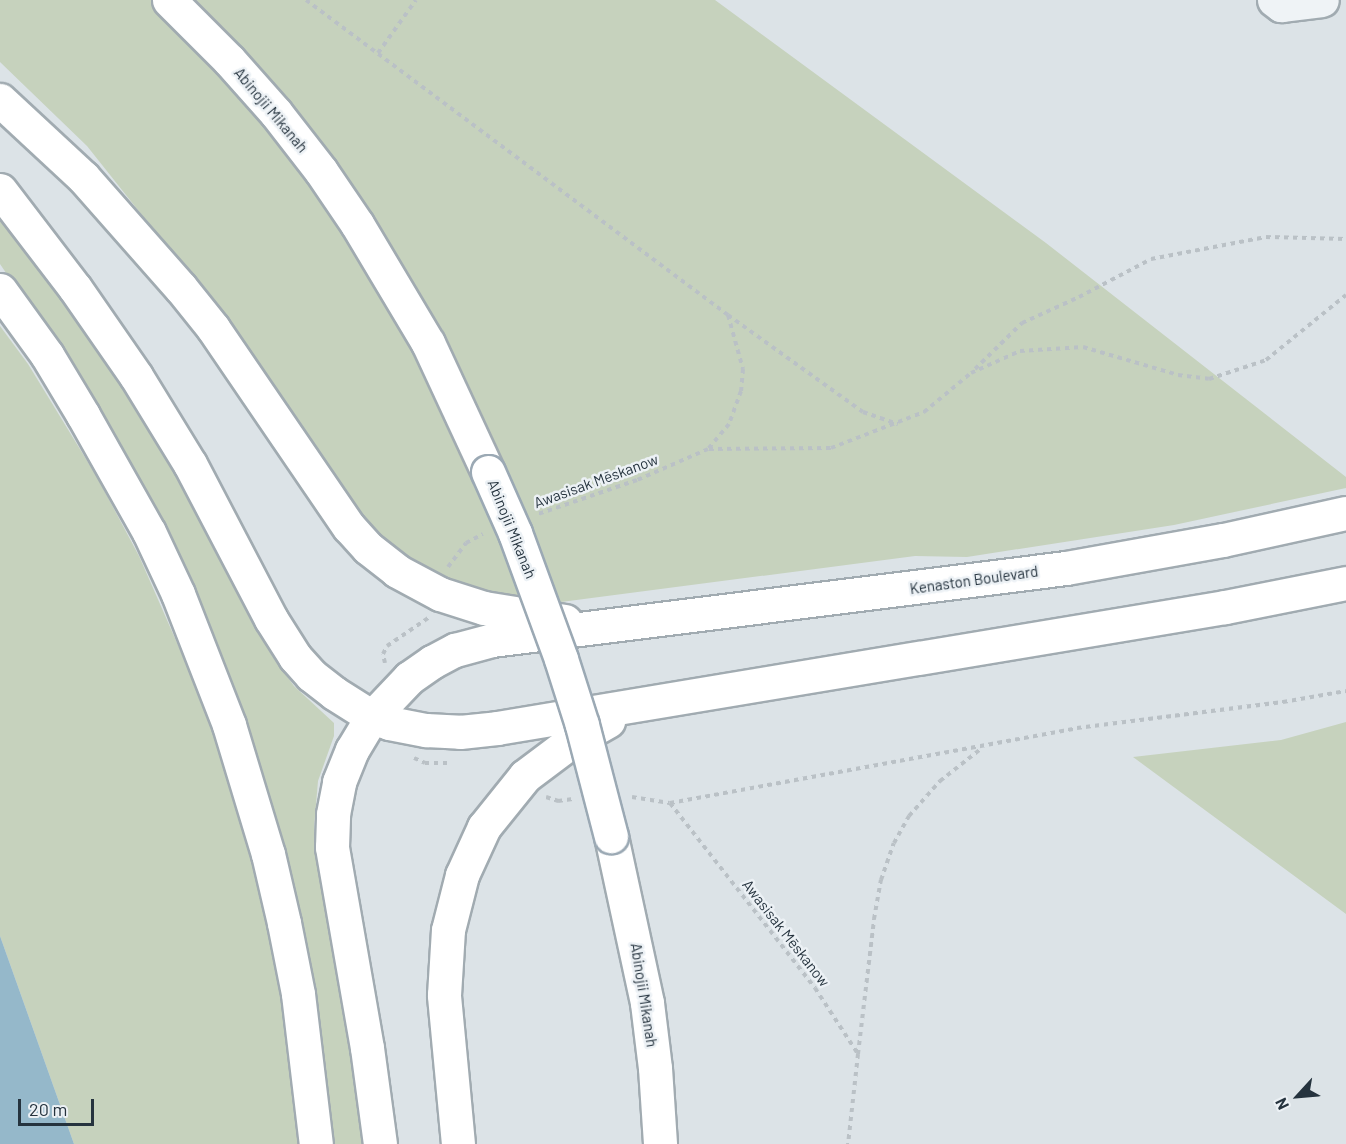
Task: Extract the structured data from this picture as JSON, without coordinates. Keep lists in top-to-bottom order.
{
  "streets": {
    "main road": ["Abinojii Mikanah", "Kenaston Boulevard"],
    "path": ["Awasisak Mēskanow"]
  },
  "scale_bar": "20 m",
  "north": "bottom left"
}
